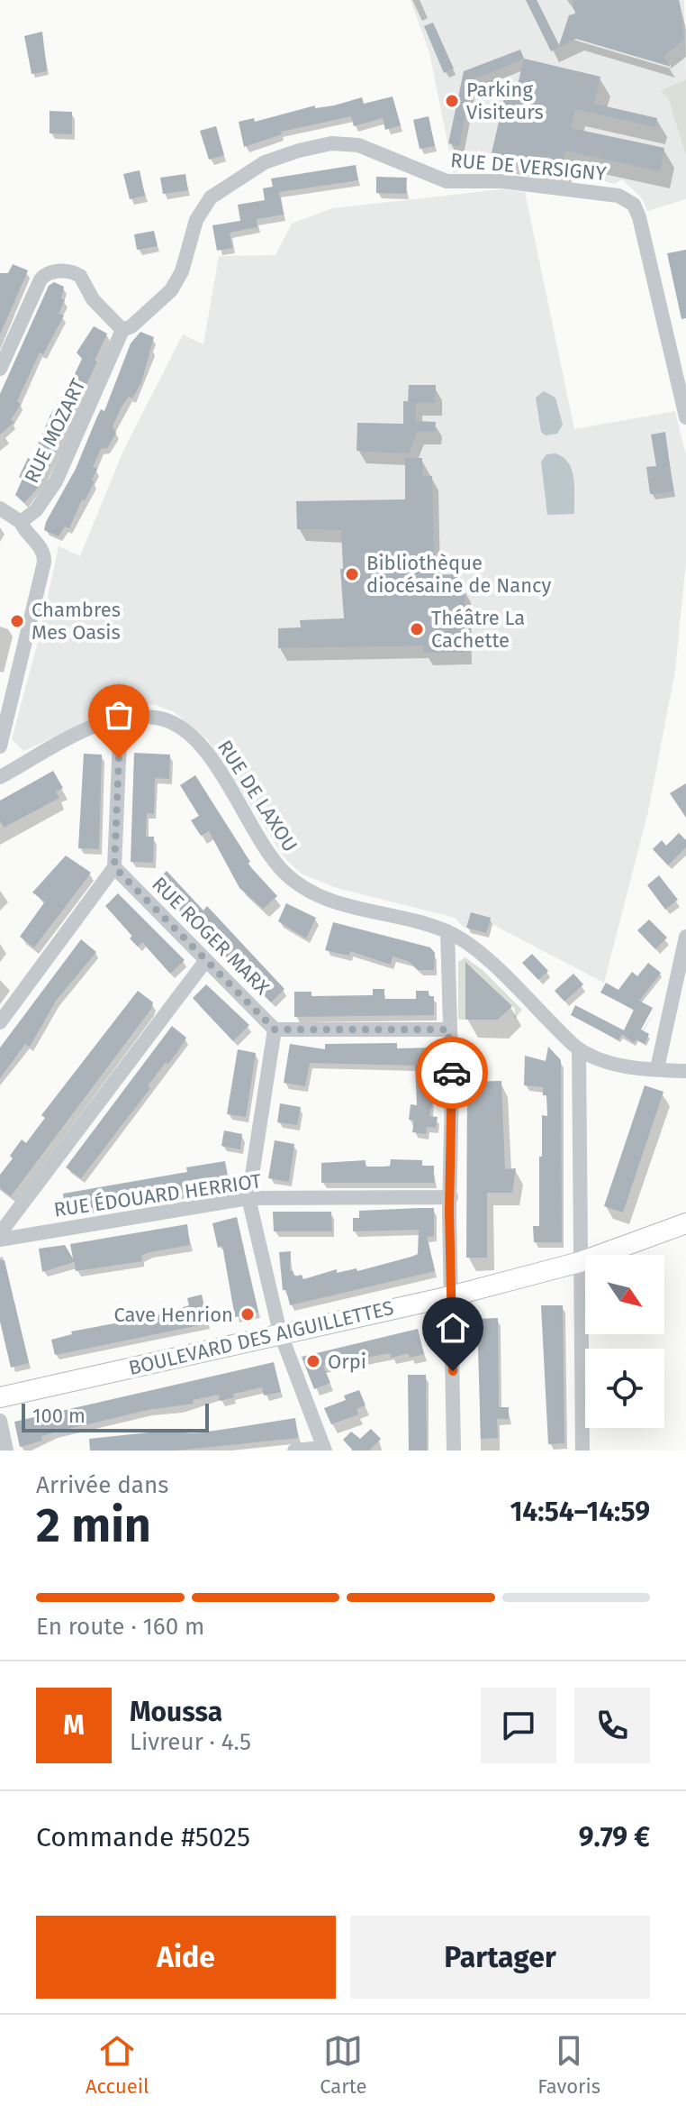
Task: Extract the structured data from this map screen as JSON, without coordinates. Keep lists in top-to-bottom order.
{
  "streets": {
    "main road": ["BOULEVARD DES AIGUILLETTES"],
    "street": [
      "RUE DE VERSIGNY",
      "RUE MOZART",
      "RUE DE LAXOU",
      "RUE ROGER MARX",
      "RUE ÉDOUARD HERRIOT"
    ]
  },
  "crossings": [
    ["RUE DE VERSIGNY", "RUE MOZART"]
  ],
  "places": [
    "Parking Visiteurs",
    "Bibliothèque diocésaine de Nancy",
    "Chambres Mes Oasis",
    "Théâtre La Cachette",
    "Cave Henrion",
    "Orpi"
  ],
  "scale_bar": "100 m",
  "north": "bottom right",
  "page": {
    "scale": "100 m",
    "heading": ["2 min", "Arrivée dans", "14:54–14:59"],
    "panel": [
      "Moussa",
      "Livreur · 4.5",
      "Commande #5025",
      "9.79 €"
    ],
    "bar": "En route · 160 m",
    "round": "M",
    "buttons": ["Aide", "Partager"],
    "tabs": ["Accueil", "Carte", "Favoris"]
  }
}
